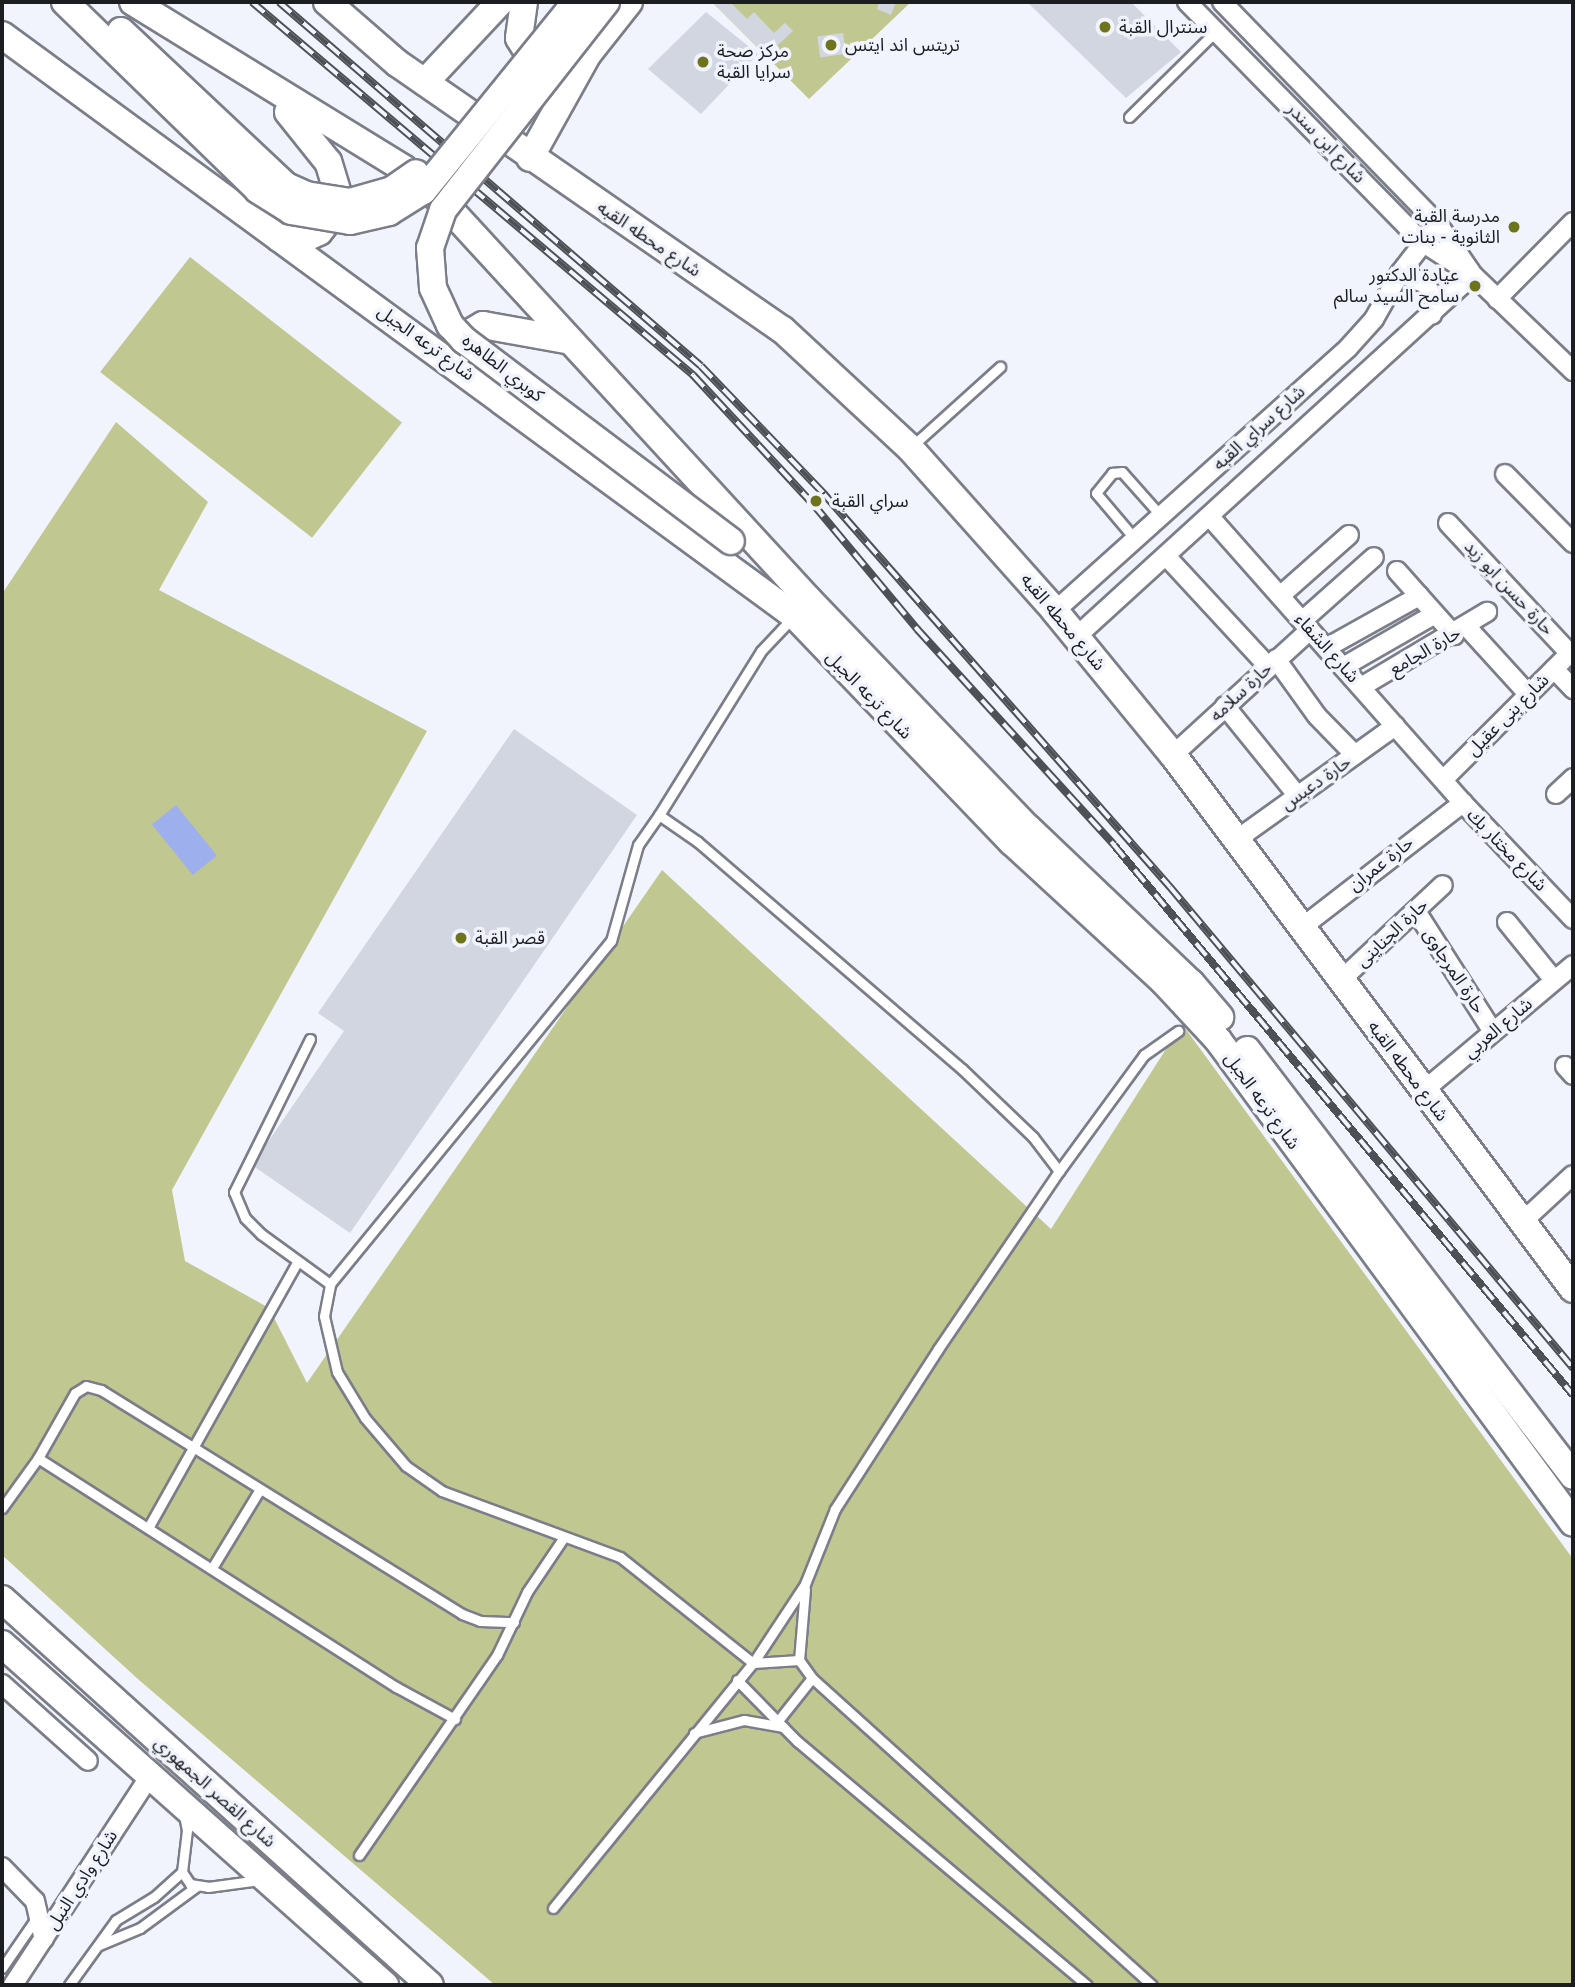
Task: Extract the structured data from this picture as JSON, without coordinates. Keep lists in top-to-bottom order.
{
  "streets": {
    "main road": [
      "شارع محطه القبه",
      "شارع ترعه الجبل",
      "كوبري الطاهره",
      "شارع القصر الجمهوري"
    ],
    "street": [
      "شارع ابن سندر",
      "شارع سراي القبه",
      "حارة حسن ابو زيد",
      "شارع الشفاء",
      "حارة الجامع",
      "حارة سلامه",
      "شارع بنى عقيل",
      "حارة دعبس",
      "شارع مختار بك",
      "حارة عمران",
      "حارة الجناينى",
      "حارة المرجاوى",
      "شارع العربي",
      "شارع وادي النيل"
    ]
  },
  "crossings": [
    ["شارع ابن سندر", "شارع سراي القبه"],
    ["شارع محطه القبه", "شارع سراي القبه"],
    ["شارع محطه القبه", "حارة سلامه"],
    ["شارع محطه القبه", "حارة دعبس"],
    ["شارع محطه القبه", "حارة عمران"],
    ["شارع محطه القبه", "حارة الجناينى"],
    ["شارع محطه القبه", "شارع العربي"],
    ["شارع ترعه الجبل", "كوبري الطاهره"],
    ["شارع سراي القبه", "شارع الشفاء"],
    ["حارة حسن ابو زيد", "شارع بنى عقيل"],
    ["شارع الشفاء", "حارة الجامع"],
    ["شارع الشفاء", "حارة سلامه"],
    ["شارع الشفاء", "شارع بنى عقيل"],
    ["شارع الشفاء", "حارة دعبس"],
    ["شارع الشفاء", "شارع مختار بك"],
    ["شارع بنى عقيل", "شارع مختار بك"],
    ["شارع مختار بك", "حارة عمران"],
    ["حارة الجناينى", "حارة المرجاوى"],
    ["حارة المرجاوى", "شارع العربي"],
    ["شارع القصر الجمهوري", "شارع وادي النيل"]
  ],
  "places": [
    "سنترال القبة",
    "تريتس اند ايتس",
    "مركز صحة سرايا القبة",
    "مدرسة القبة الثانوية - بنات",
    "عيادة الدكتور سامح السيد سالم",
    "سراي القبة",
    "قصر القبة"
  ]
}
